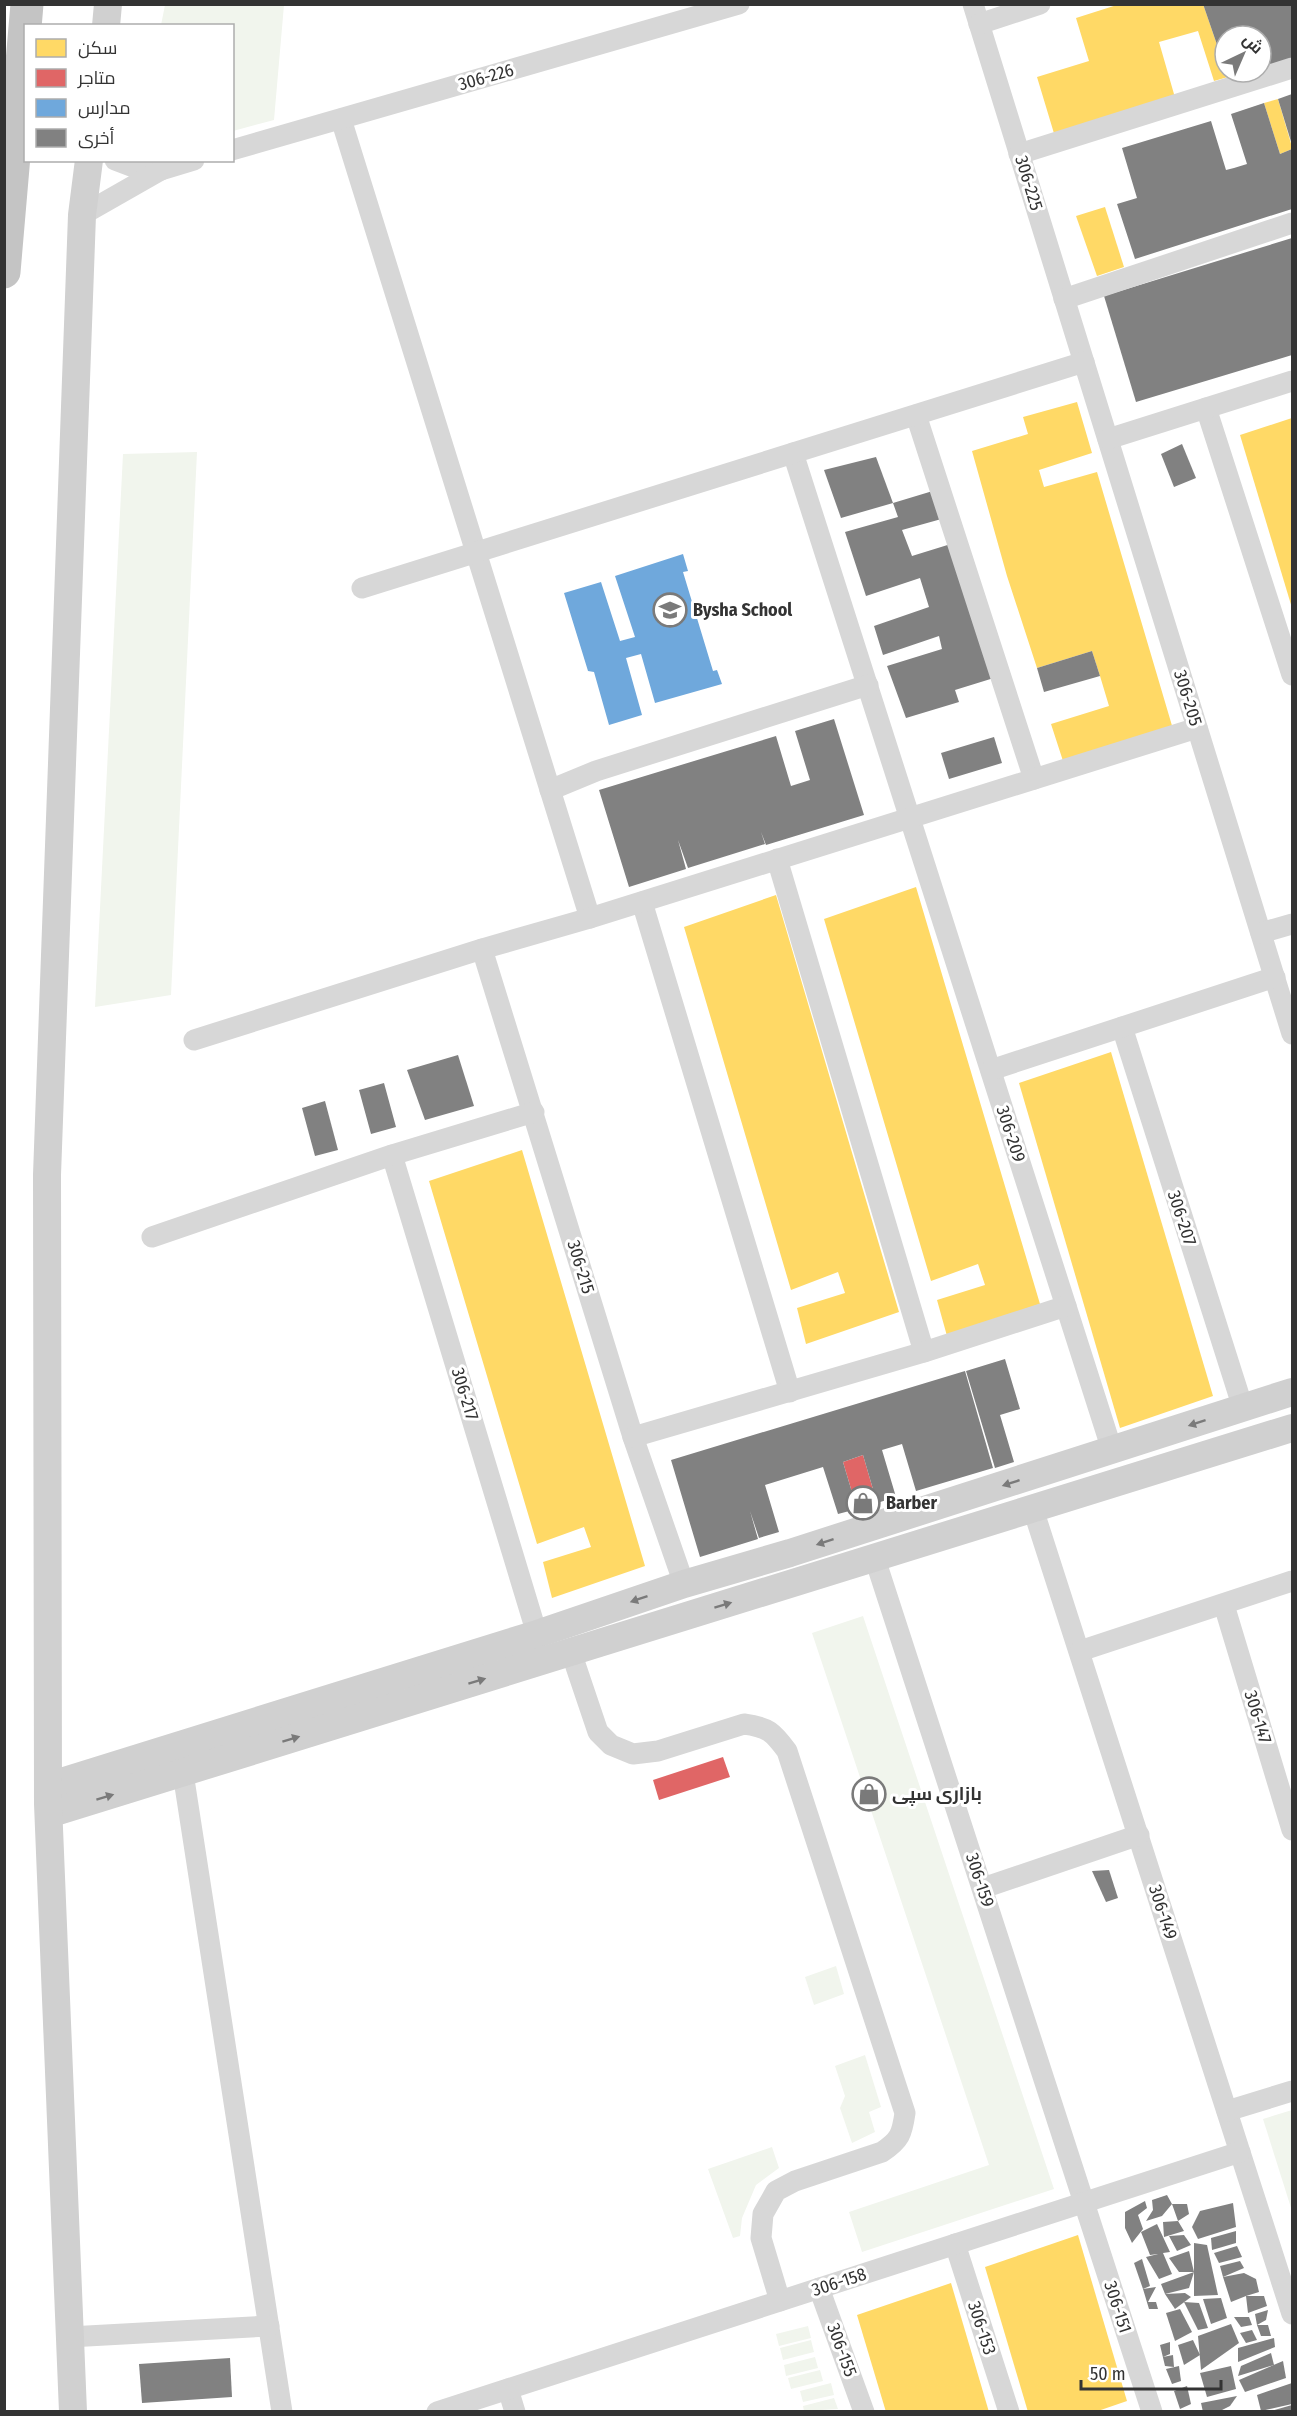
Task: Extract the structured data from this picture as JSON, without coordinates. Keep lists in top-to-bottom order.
{
  "streets": {
    "street": [
      "306-226",
      "306-225",
      "306-205",
      "306-209",
      "306-207",
      "306-215",
      "306-217",
      "306-147",
      "306-159",
      "306-149",
      "306-158",
      "306-151",
      "306-153",
      "306-155"
    ]
  },
  "crossings": [
    ["306-225", "306-205"],
    ["306-159", "306-158"],
    ["306-159", "306-151"],
    ["306-149", "306-158"],
    ["306-158", "306-151"],
    ["306-158", "306-153"],
    ["306-158", "306-155"]
  ],
  "places": {
    "school or university": ["Bysha School"],
    "shop": ["Barber", "بازاری سپی"]
  },
  "legend": [
    "سكن",
    "متاجر",
    "مدارس",
    "أخرى"
  ],
  "scale_bar": "50 m",
  "north": "top right"
}
